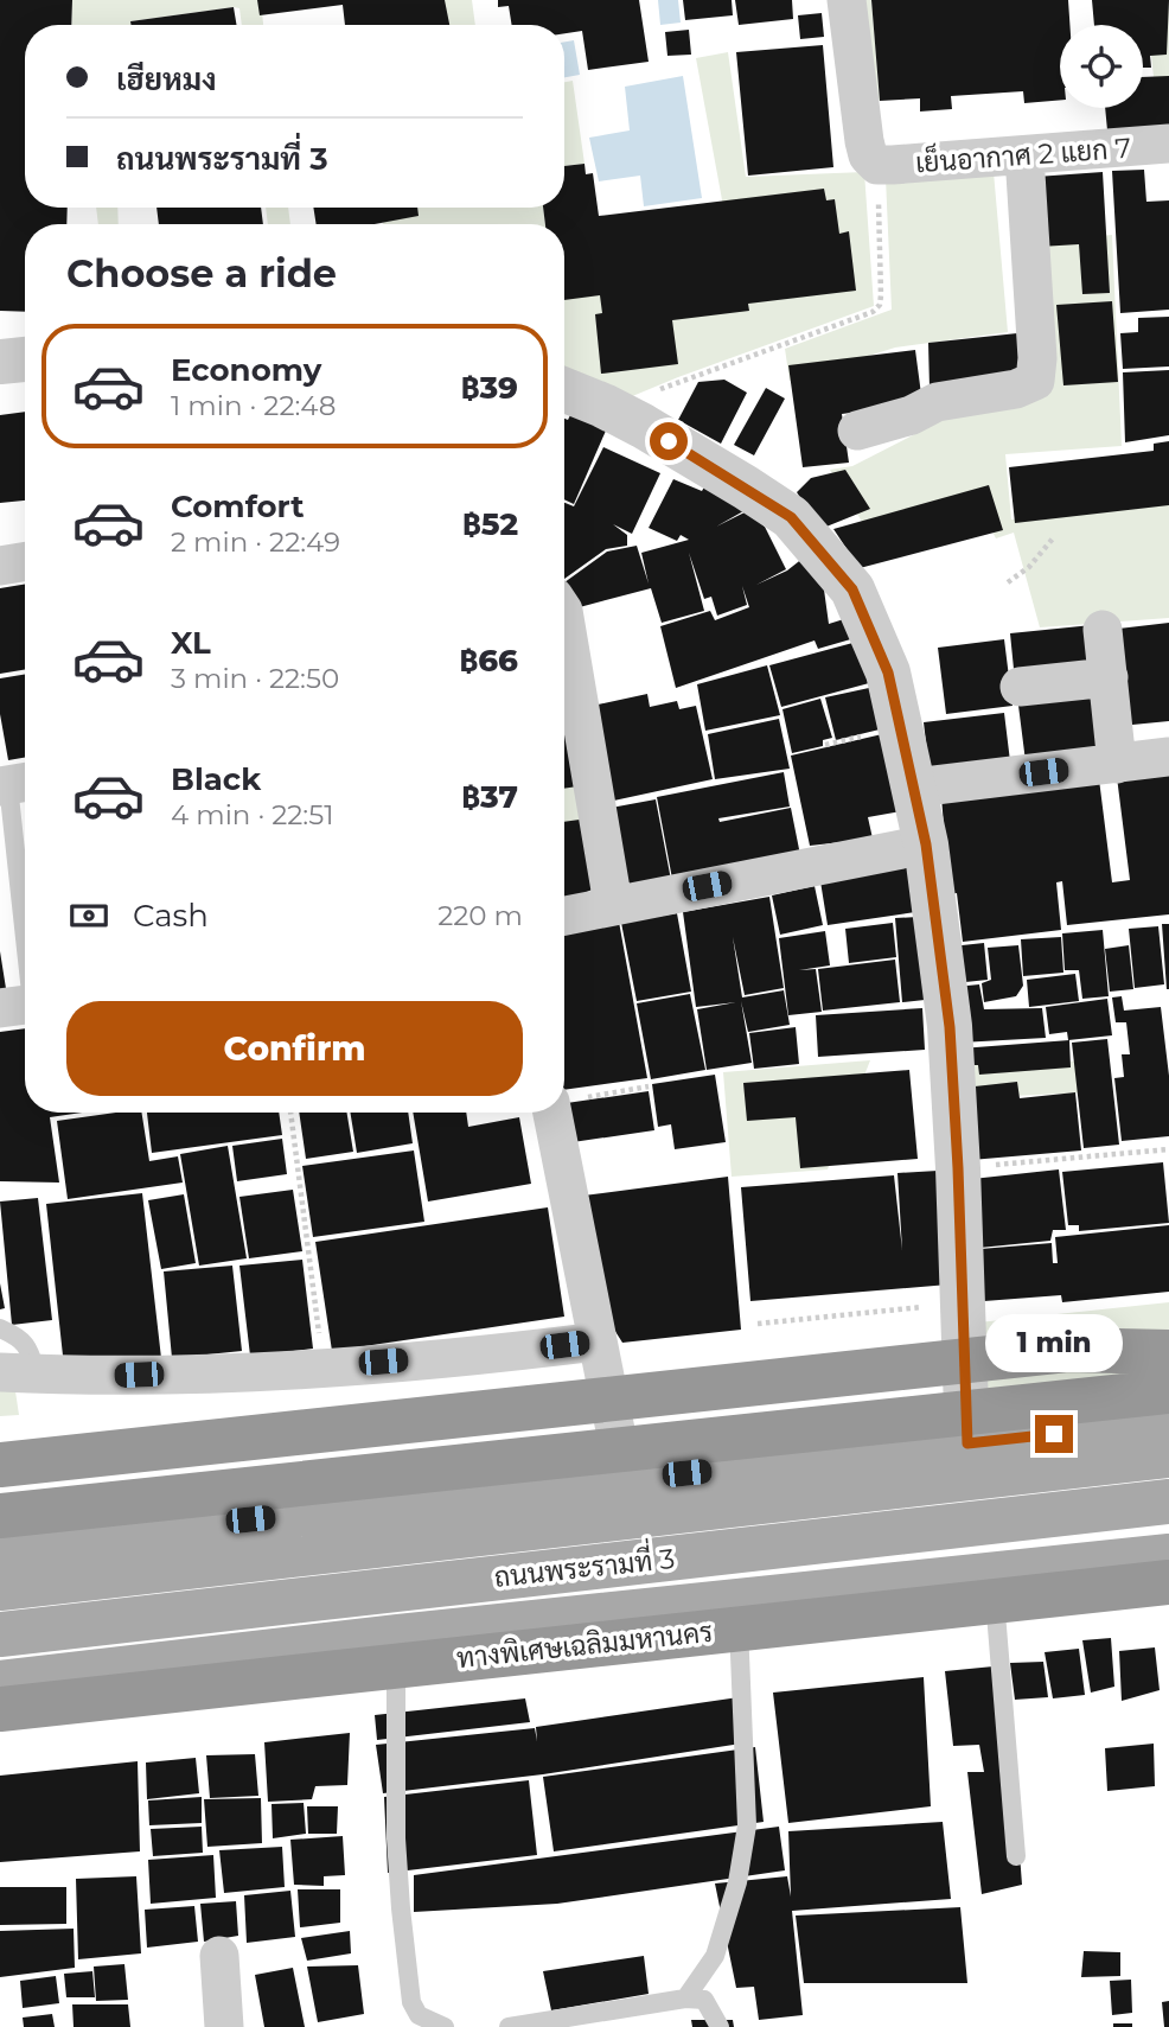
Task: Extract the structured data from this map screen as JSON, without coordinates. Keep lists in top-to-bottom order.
{
  "streets": {
    "highway": ["ทางพิเศษเฉลิมมหานคร"],
    "main road": ["ถนนพระรามที่ 3"],
    "street": ["เย็นอากาศ 2 แยก 7"]
  },
  "page": {
    "banner": ["เฮียหมง", "ถนนพระรามที่ 3"],
    "heading": "Choose a ride",
    "list": [
      {
        "name": "Economy",
        "note": "1 min · 22:48",
        "value": "฿39"
      },
      {
        "name": "Comfort",
        "note": "2 min · 22:49",
        "value": "฿52"
      },
      {
        "name": "XL",
        "note": "3 min · 22:50",
        "value": "฿66"
      },
      {
        "name": "Black",
        "note": "4 min · 22:51",
        "value": "฿37"
      }
    ],
    "pay": ["Cash", "220 m"],
    "buttons": "Confirm",
    "bubble": "1 min"
  }
}
